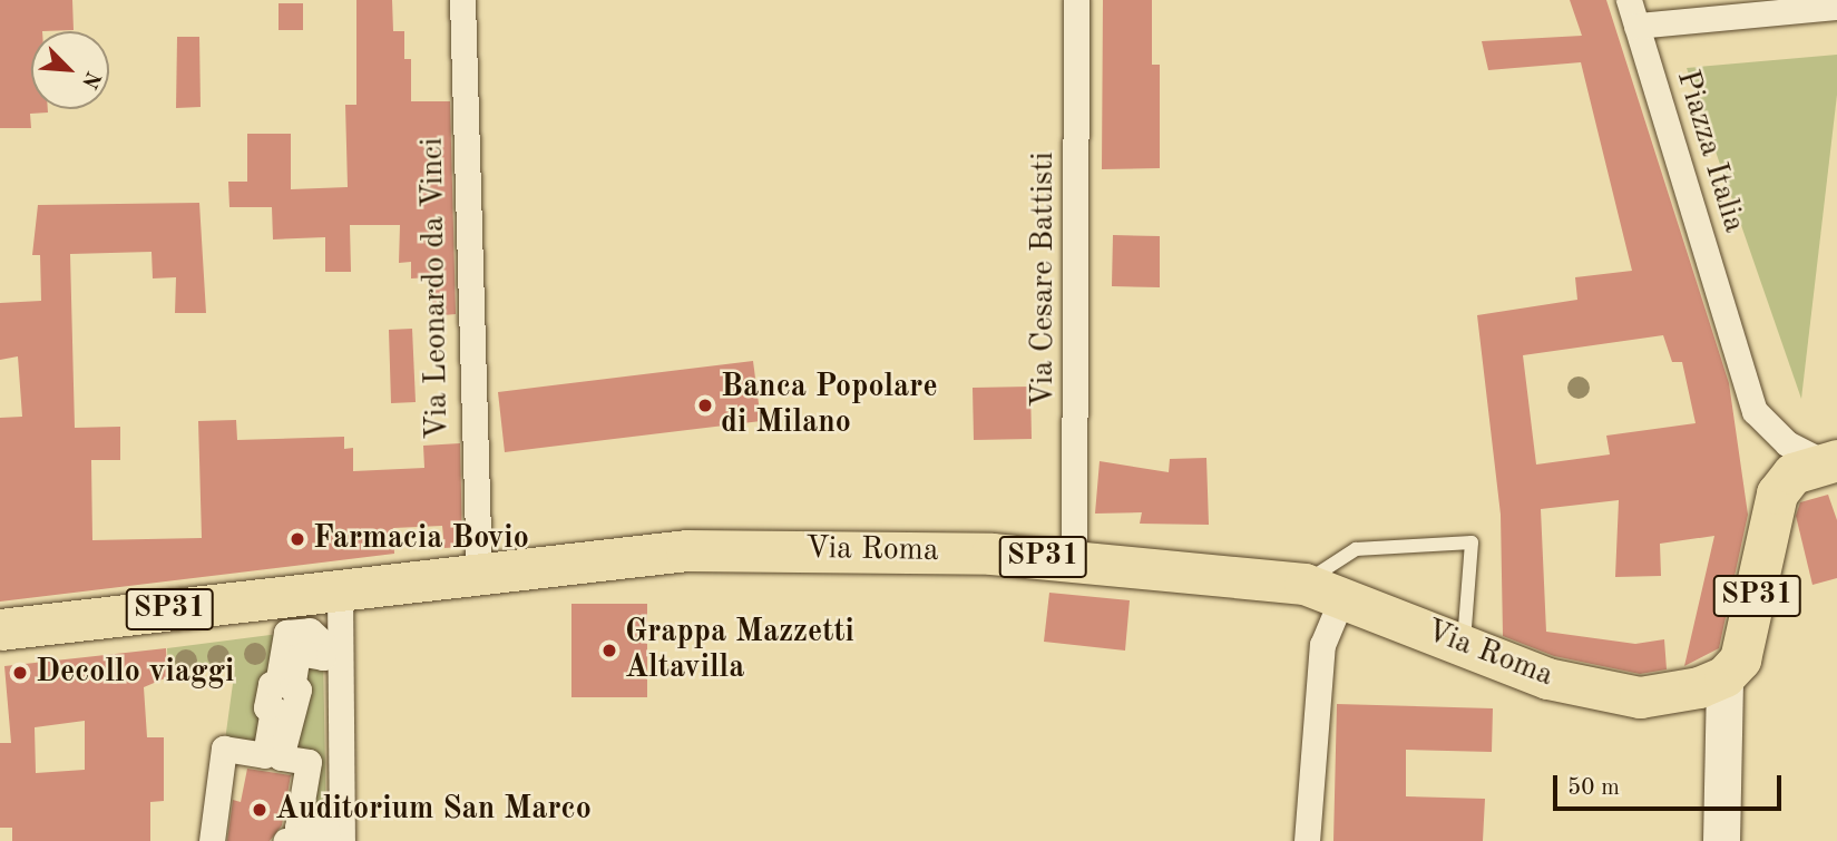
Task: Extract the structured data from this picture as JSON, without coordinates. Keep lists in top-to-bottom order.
{
  "streets": {
    "main road": ["Via Roma", "SP31"],
    "street": ["Piazza Italia", "Via Cesare Battisti", "Via Leonardo da Vinci"]
  },
  "crossings": [
    ["Piazza Italia", "SP31"],
    ["Via Cesare Battisti", "Via Roma"],
    ["Via Leonardo da Vinci", "Via Roma"],
    ["Via Roma", "SP31"]
  ],
  "places": [
    "Banca Popolare di Milano",
    "Farmacia Bovio",
    "Grappa Mazzetti Altavilla",
    "Decollo viaggi",
    "Auditorium San Marco"
  ],
  "scale_bar": "50 m",
  "north": "bottom right"
}
